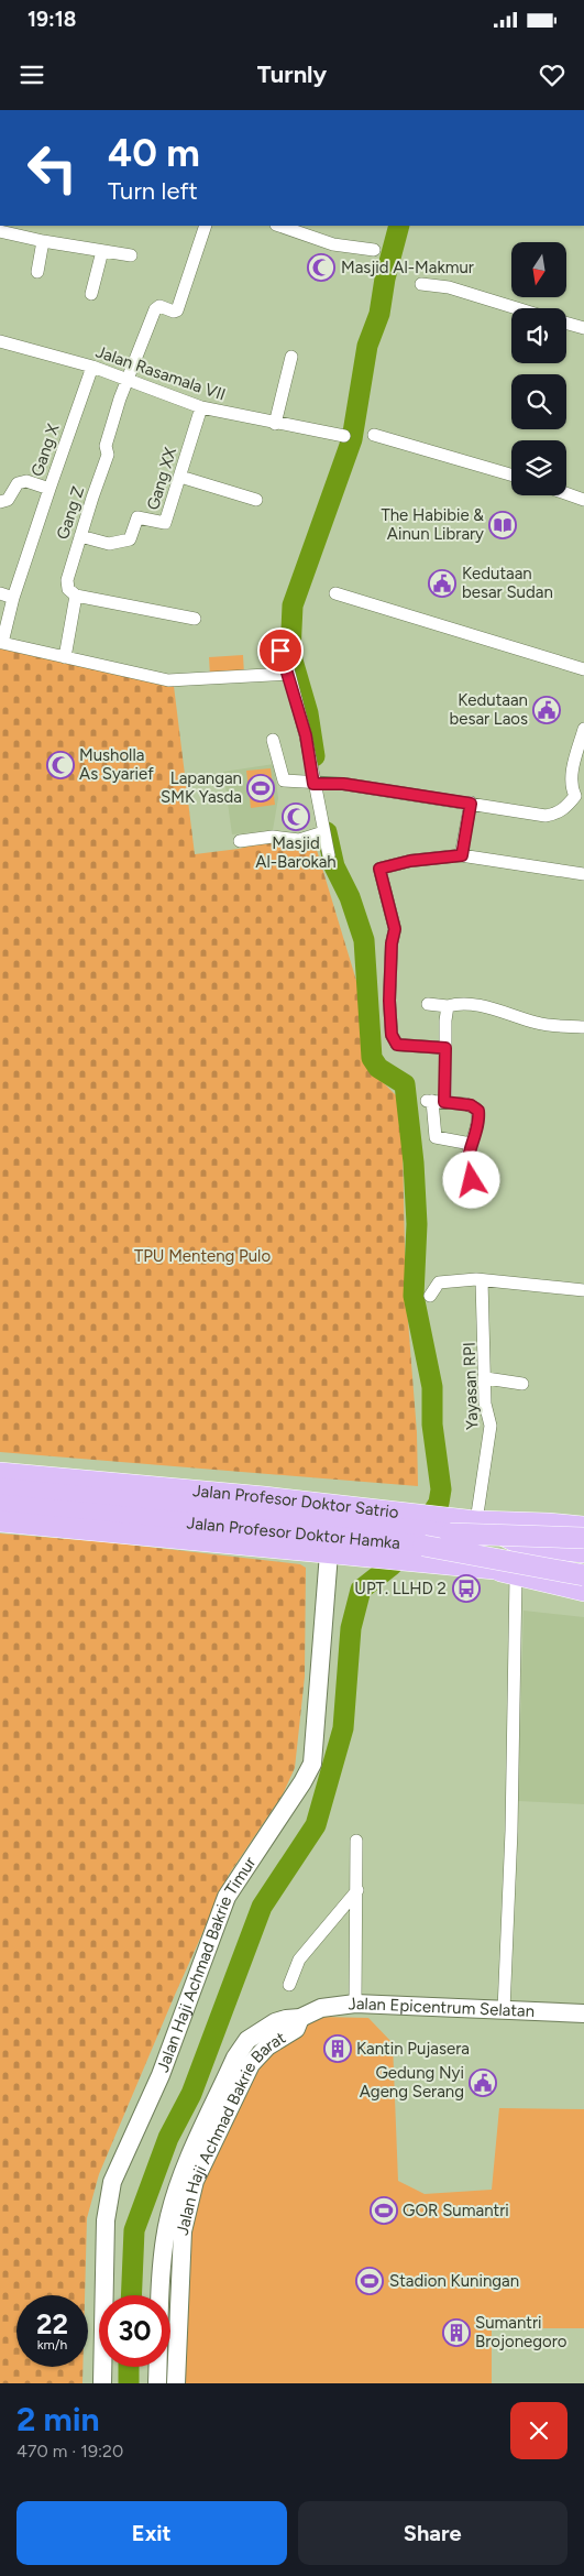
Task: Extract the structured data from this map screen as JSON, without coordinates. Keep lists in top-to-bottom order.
{
  "streets": {
    "main road": ["Jalan Profesor Doktor Satrio", "Jalan Profesor Doktor Hamka"],
    "street": [
      "Jalan Rasamala VII",
      "Gang X",
      "Gang XX",
      "Gang Z",
      "Yayasan RPI",
      "Jalan Haji Achmad Bakrie Timur",
      "Jalan Epicentrum Selatan",
      "Jalan Haji Achmad Bakrie Barat"
    ]
  },
  "crossings": [
    ["Jalan Rasamala VII", "Gang X"],
    ["Jalan Rasamala VII", "Gang XX"],
    ["Jalan Rasamala VII", "Gang Z"],
    ["Gang XX", "Gang Z"],
    ["Yayasan RPI", "Jalan Profesor Doktor Satrio"],
    ["Jalan Epicentrum Selatan", "Jalan Haji Achmad Bakrie Barat"]
  ],
  "parks": ["TPU Menteng Pulo"],
  "places": {
    "mosque": ["Masjid Al-Makmur", "Musholla As Syarief", "Masjid Al-Barokah"],
    "library": ["The Habibie & Ainun Library"],
    "public building": ["Kedutaan besar Sudan", "Kedutaan besar Laos", "Gedung Nyi Ageng Serang"],
    "sports": ["Lapangan SMK Yasda", "GOR Sumantri", "Stadion Kuningan"],
    "bus stop": ["UPT. LLHD 2"],
    "building": ["Kantin Pujasera", "Sumantri Brojonegoro"]
  },
  "north": "bottom",
  "page": {
    "status": "19:18",
    "header": "Turnly",
    "turn": ["40 m", "Turn left"],
    "speed": "22 km/h",
    "limit": "30",
    "heading": ["2 min", "470 m · 19:20"],
    "buttons": ["Exit", "Share"]
  }
}
